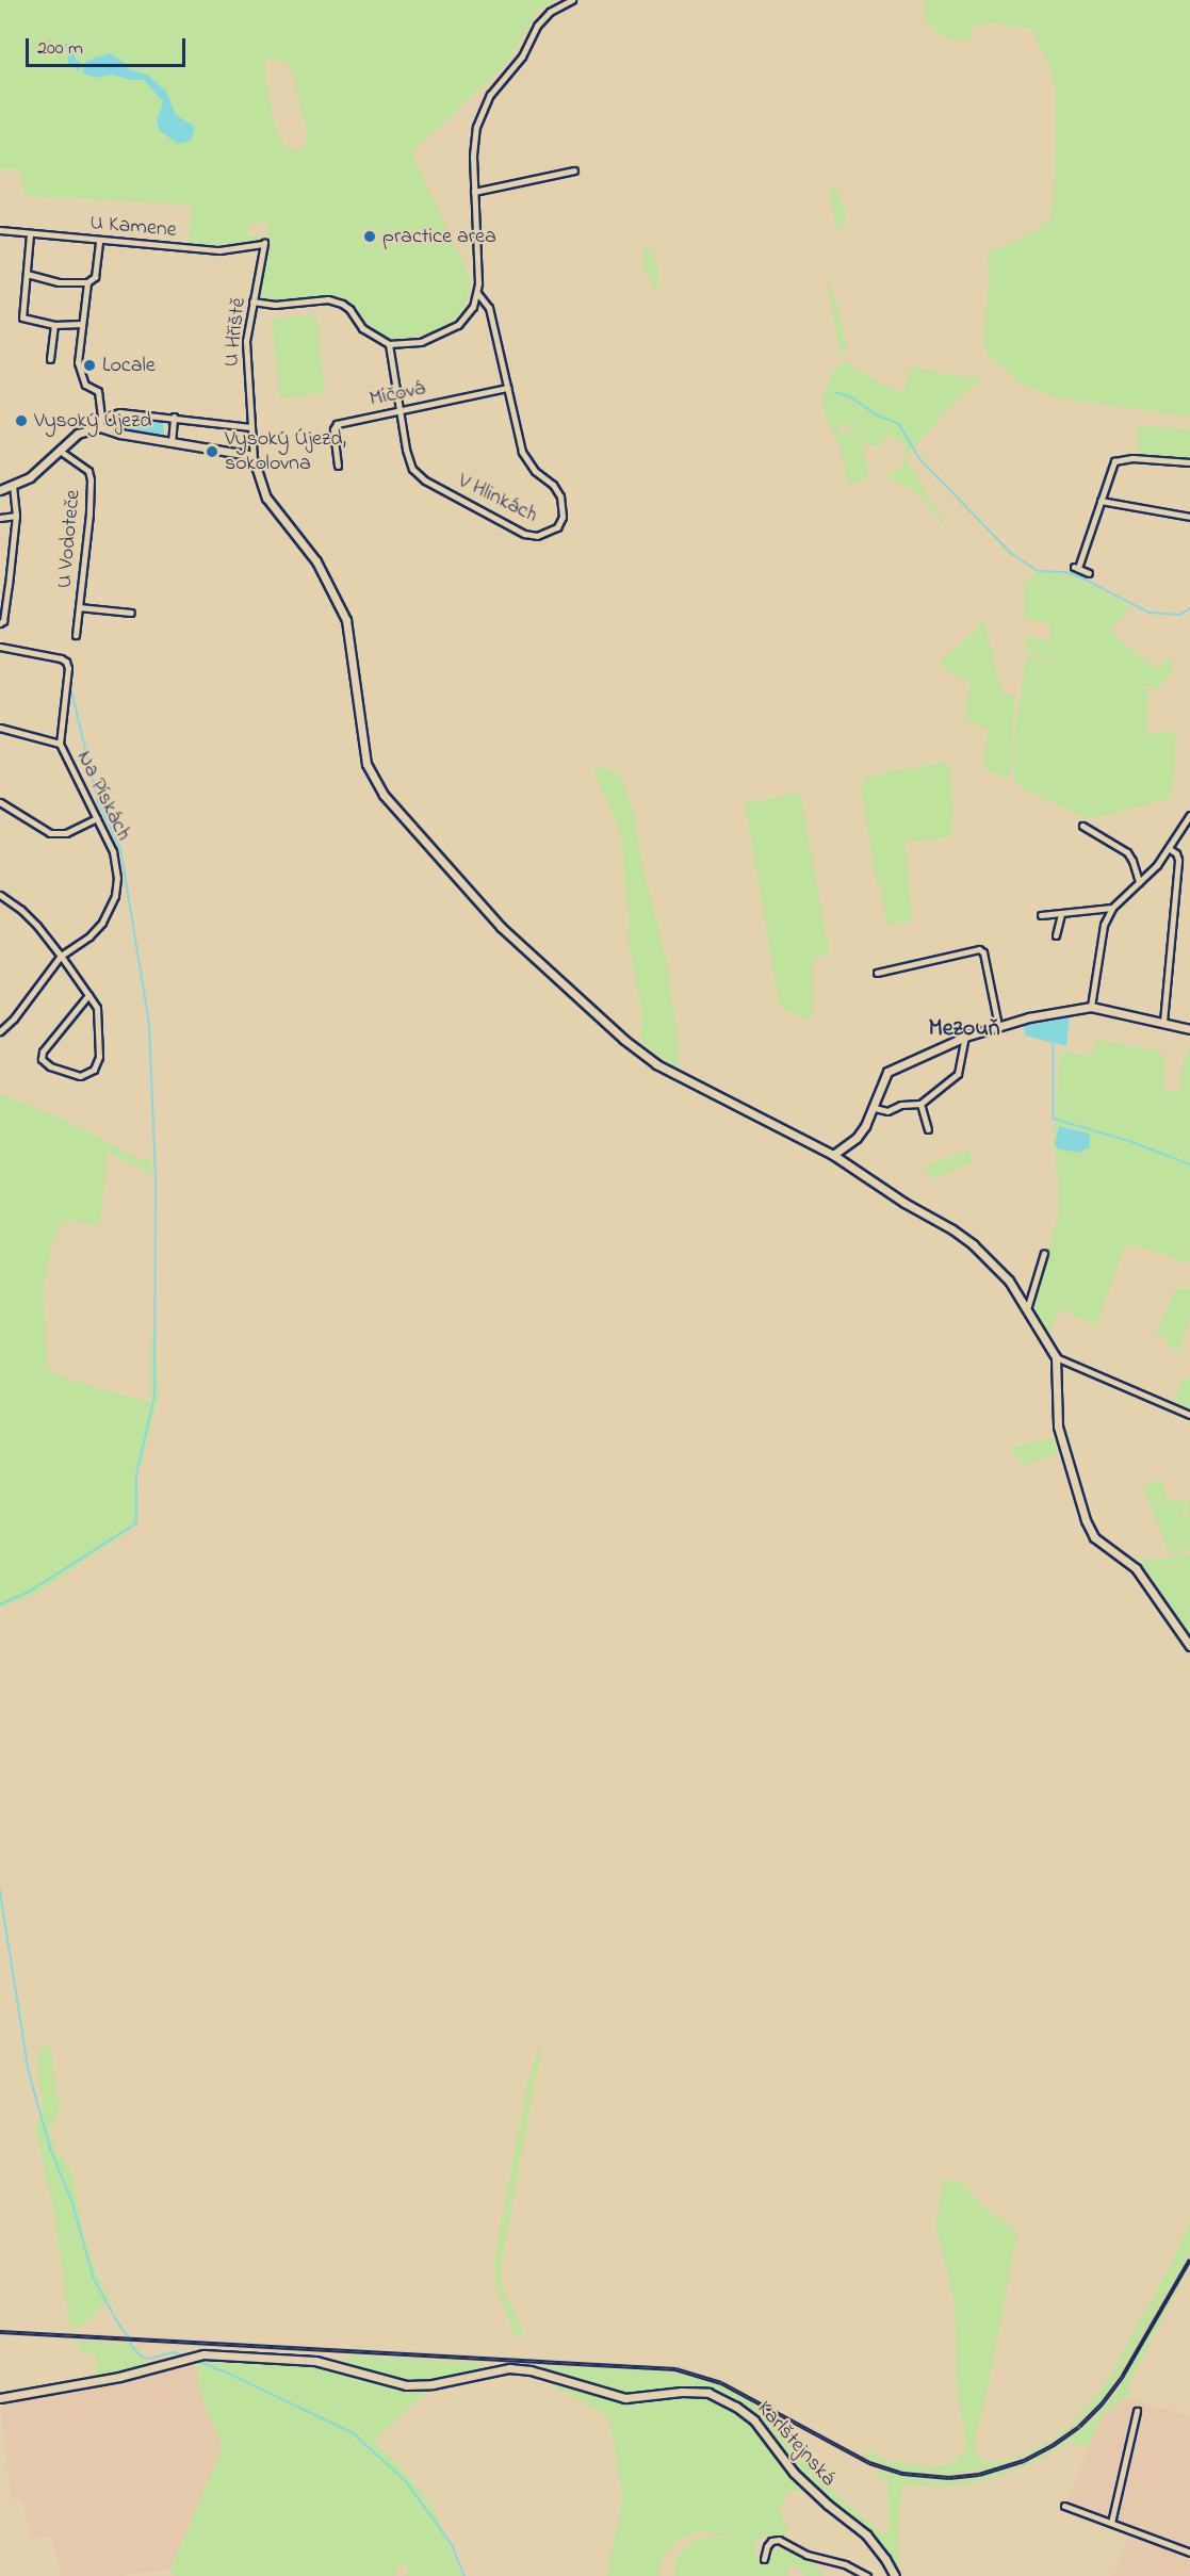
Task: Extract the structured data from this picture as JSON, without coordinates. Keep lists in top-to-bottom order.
{
  "streets": {
    "street": [
      "U Kamene",
      "U Hřiště",
      "Míčová",
      "V Hlinkách",
      "U Vodoteče",
      "Na Pískách",
      "Karlštejnská"
    ]
  },
  "crossings": [
    ["U Kamene", "U Hřiště"],
    ["Míčová", "V Hlinkách"]
  ],
  "districts": ["Mezouň"],
  "places": [
    "practice area",
    "Locale",
    "Vysoký Újezd",
    "Vysoký Újezd, sokolovna"
  ],
  "scale_bar": "200 m"
}
